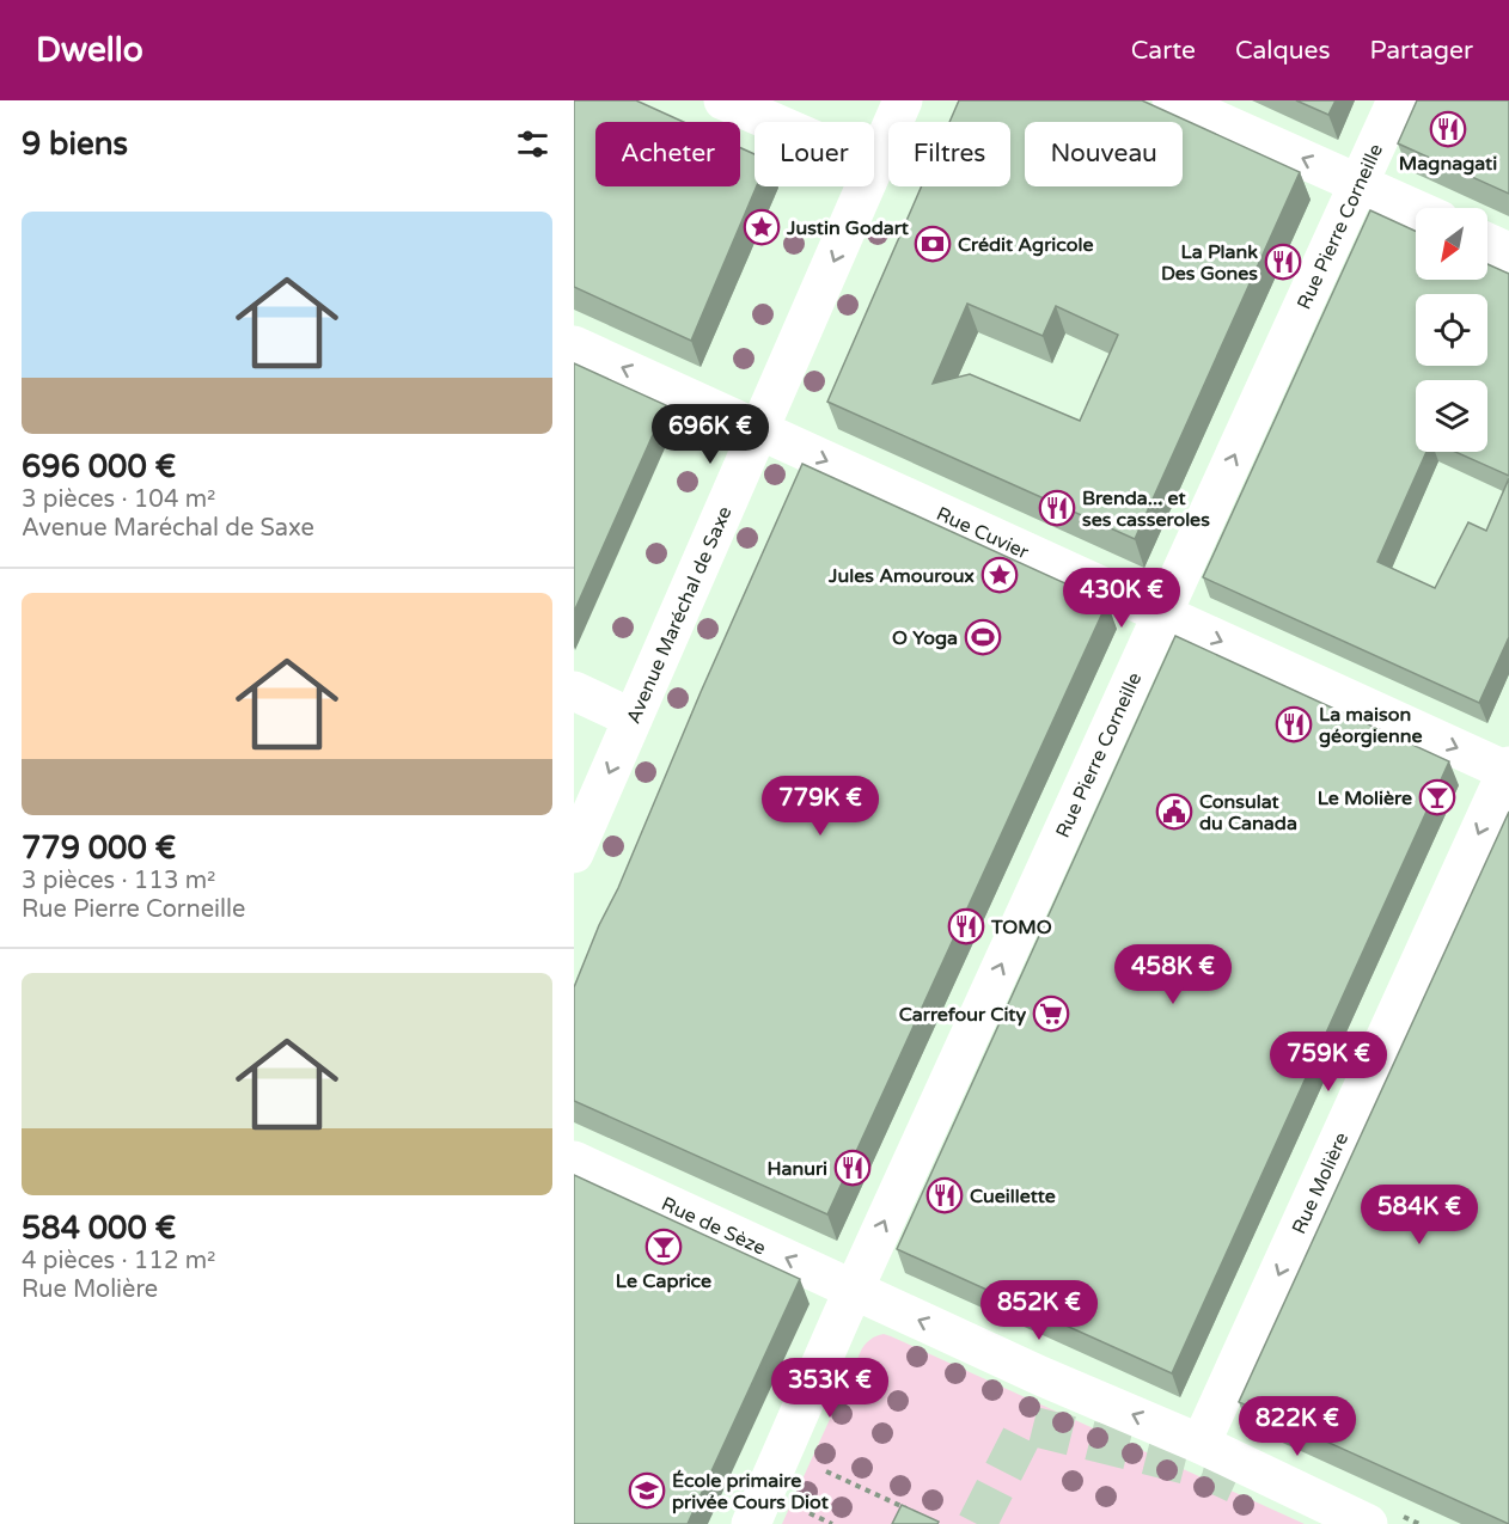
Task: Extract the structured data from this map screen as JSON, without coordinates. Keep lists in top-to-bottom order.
{
  "streets": {
    "street": [
      "Rue Pierre Corneille",
      "Rue Cuvier",
      "Avenue Maréchal de Saxe",
      "Rue Molière",
      "Rue de Sèze"
    ]
  },
  "crossings": [
    ["Rue Pierre Corneille", "Rue Cuvier"],
    ["Rue Pierre Corneille", "Rue de Sèze"],
    ["Rue Cuvier", "Avenue Maréchal de Saxe"],
    ["Rue Cuvier", "Rue Molière"],
    ["Rue Molière", "Rue de Sèze"]
  ],
  "one_way": [
    "Rue Pierre Corneille",
    "Avenue Maréchal de Saxe",
    "Rue Molière",
    "Rue de Sèze"
  ],
  "places": {
    "restaurant": [
      "Magnagati",
      "La Plank Des Gones",
      "Brenda... et ses casseroles",
      "La maison géorgienne",
      "TOMO",
      "Hanuri",
      "Cueillette"
    ],
    "place": ["Justin Godart", "Jules Amouroux"],
    "bank": ["Crédit Agricole"],
    "sports": ["O Yoga"],
    "bar": ["Le Molière", "Le Caprice"],
    "public building": ["Consulat du Canada"],
    "supermarket": ["Carrefour City"],
    "school or university": ["École primaire privée Cours Diot"]
  },
  "north": "bottom left",
  "page": {
    "header": "Dwello",
    "nav": ["Carte", "Calques", "Partager"],
    "heading": "9 biens",
    "chip": [
      "Acheter",
      "Louer",
      "Filtres",
      "Nouveau"
    ],
    "list": [
      {
        "name": "696 000 €",
        "note": "3 pièces · 104 m² · Avenue Maréchal de Saxe"
      },
      {
        "name": "779 000 €",
        "note": "3 pièces · 113 m² · Rue Pierre Corneille"
      },
      {
        "name": "584 000 €",
        "note": "4 pièces · 112 m² · Rue Molière"
      }
    ],
    "price": [
      "696K €",
      "430K €",
      "779K €",
      "458K €",
      "759K €",
      "584K €",
      "852K €",
      "353K €",
      "822K €"
    ]
  }
}
